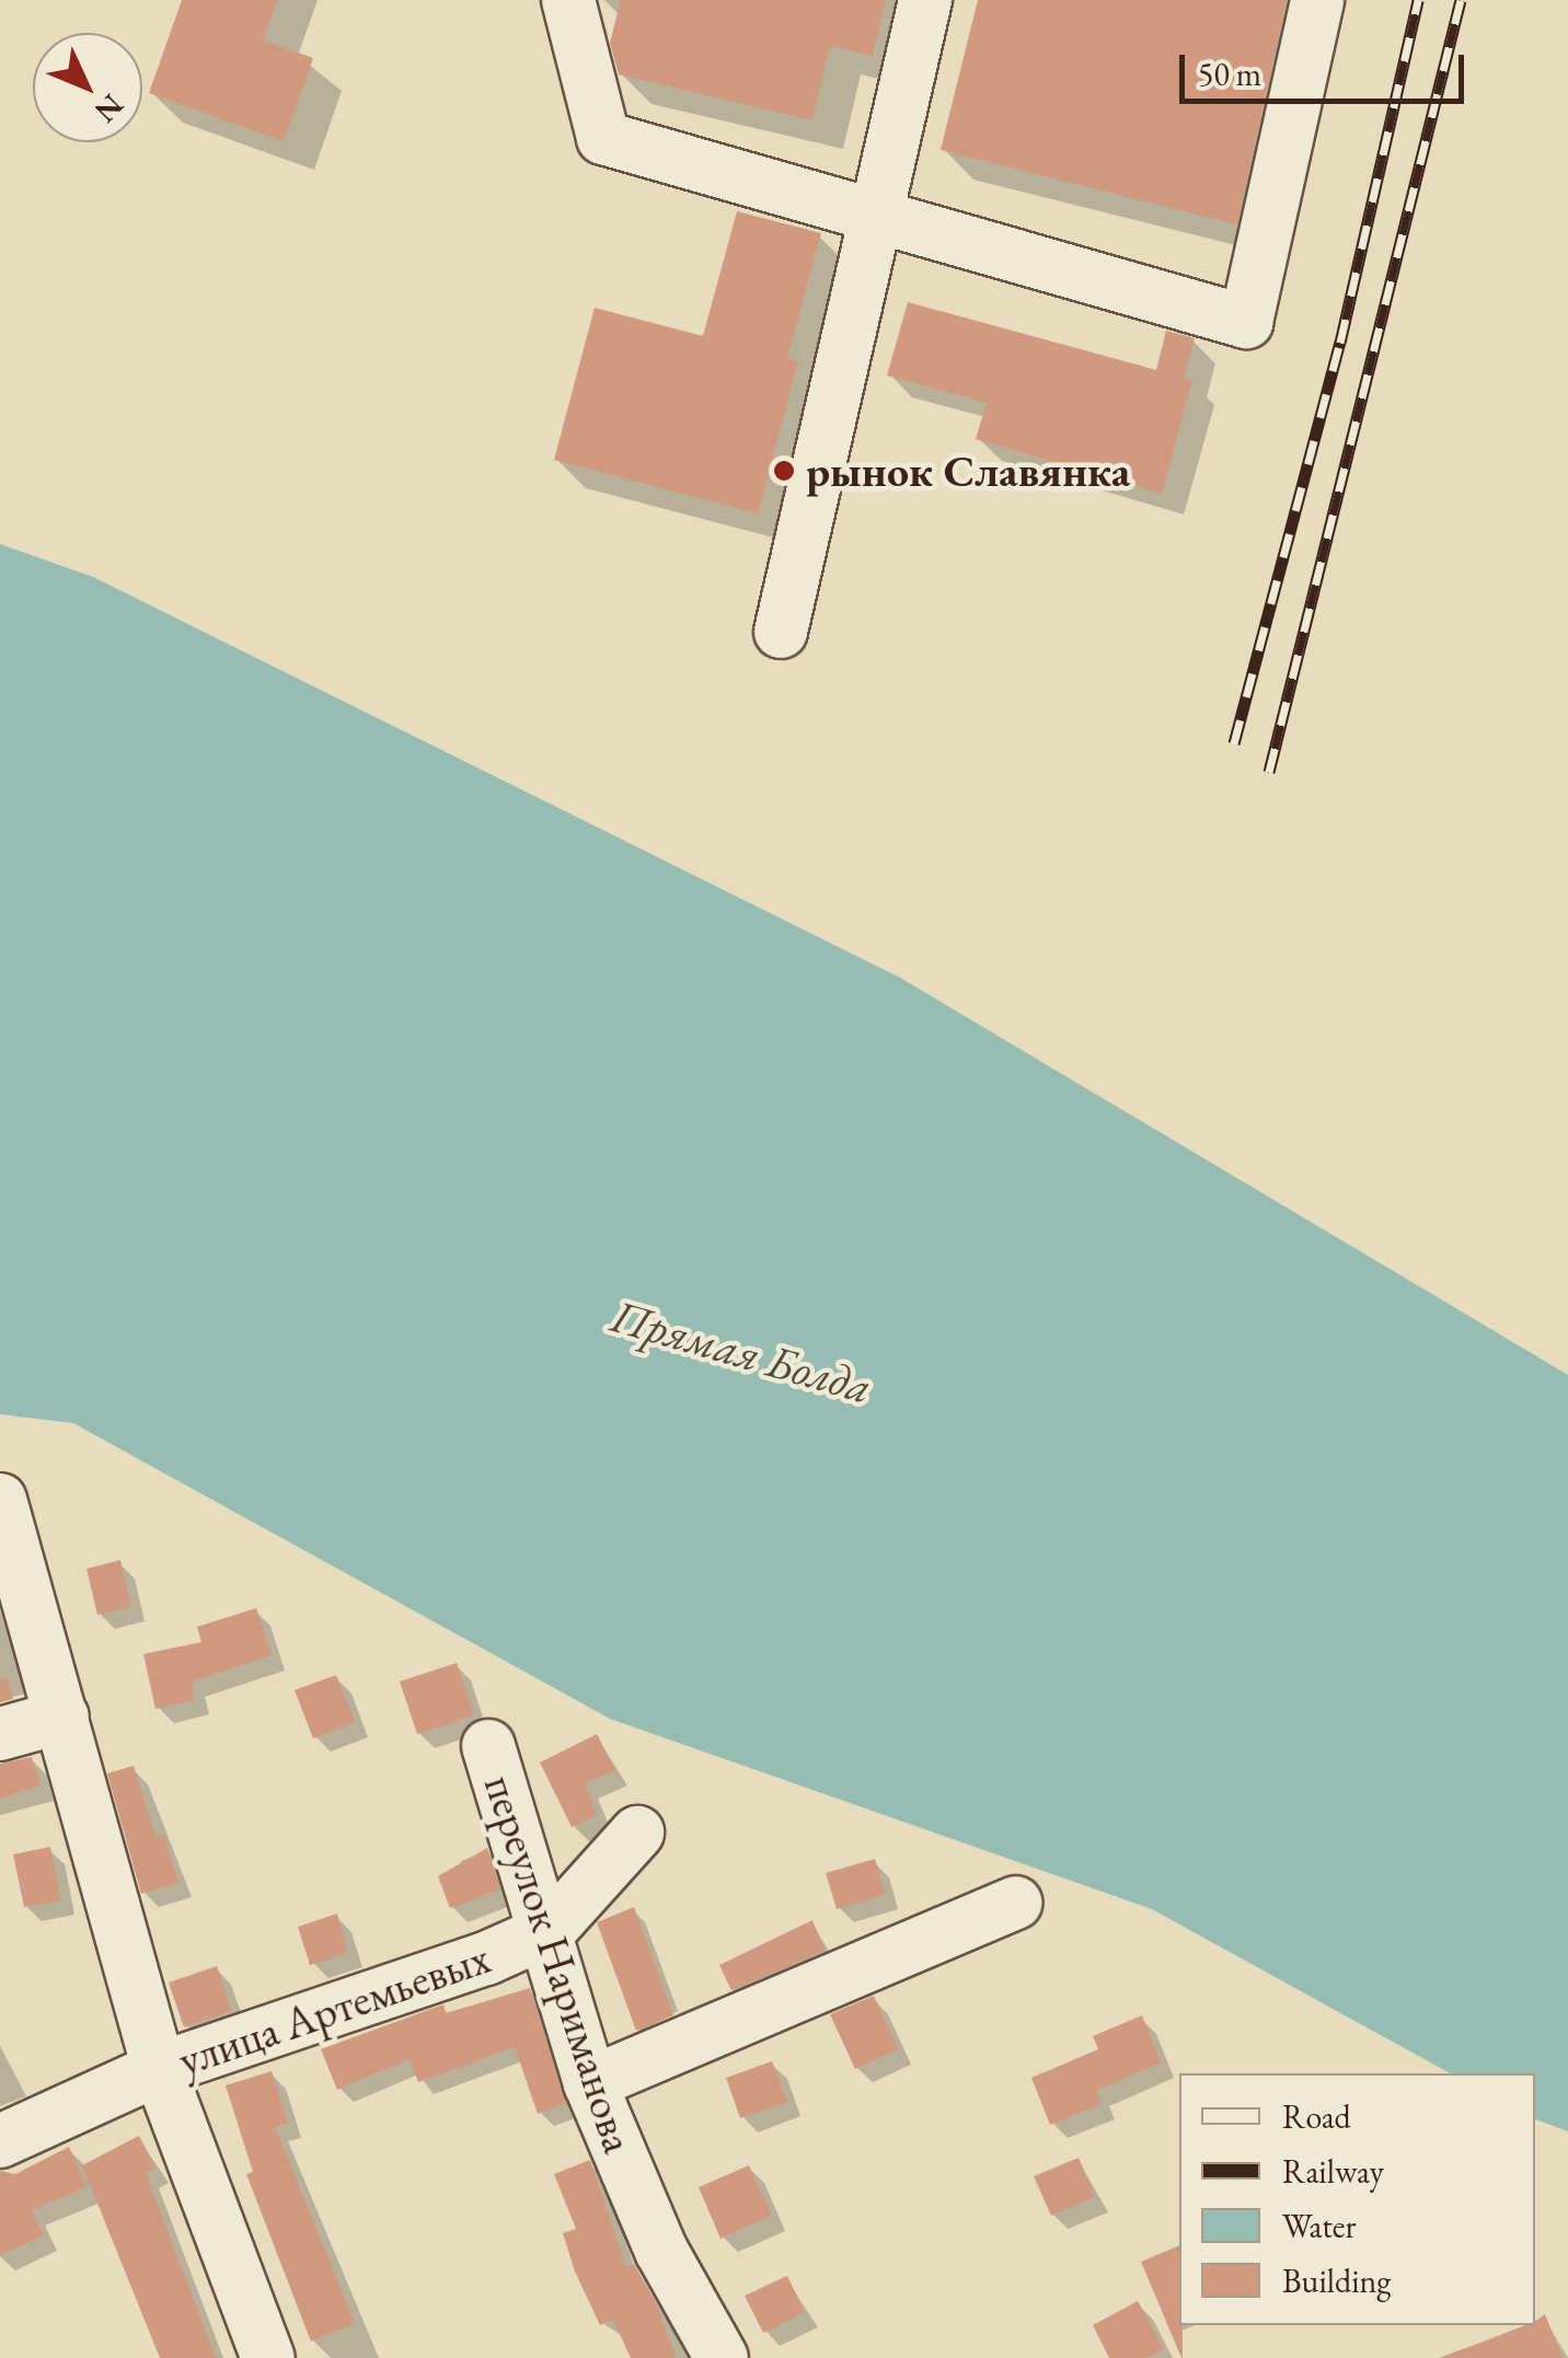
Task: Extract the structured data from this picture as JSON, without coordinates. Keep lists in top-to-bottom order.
{
  "streets": {
    "street": ["переулок Нариманова", "улица Артемьевых"]
  },
  "crossings": [
    ["переулок Нариманова", "улица Артемьевых"]
  ],
  "water": ["Прямая Болда"],
  "places": ["рынок Славянка"],
  "legend": [
    "Road",
    "Railway",
    "Water",
    "Building"
  ],
  "scale_bar": "50 m",
  "north": "bottom right"
}
